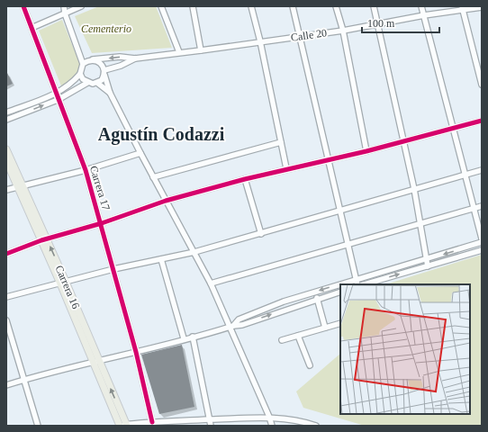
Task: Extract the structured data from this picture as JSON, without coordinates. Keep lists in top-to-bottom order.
{
  "streets": {
    "main road": ["Carrera 16"],
    "street": ["Calle 20", "Carrera 17"]
  },
  "districts": ["Agustín Codazzi"],
  "parks": ["Cementerio"],
  "scale_bar": "100 m"
}
